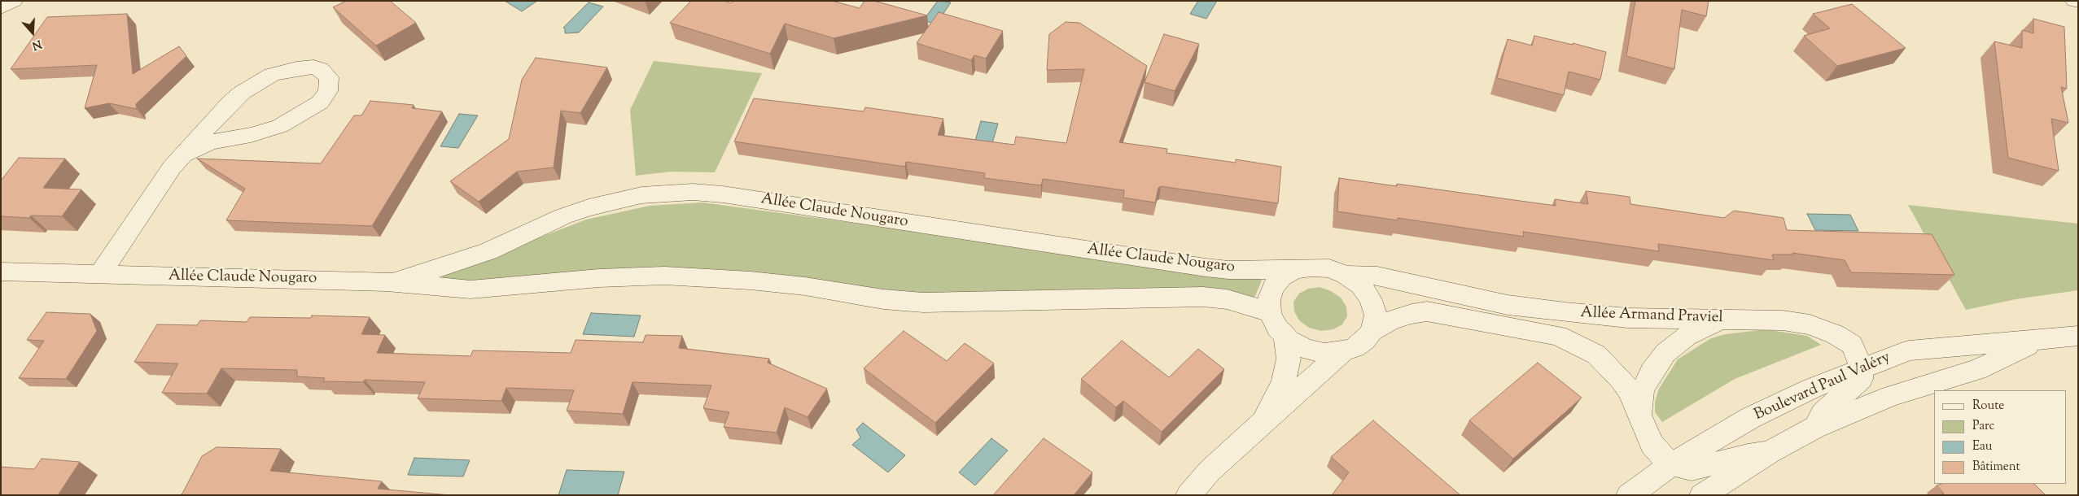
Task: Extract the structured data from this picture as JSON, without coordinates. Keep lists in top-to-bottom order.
{
  "streets": {
    "street": ["Allée Claude Nougaro", "Allée Armand Praviel", "Boulevard Paul Valéry"]
  },
  "crossings": [
    ["Allée Claude Nougaro", "Allée Armand Praviel"],
    ["Allée Armand Praviel", "Boulevard Paul Valéry"]
  ],
  "legend": [
    "Route",
    "Parc",
    "Eau",
    "Bâtiment"
  ],
  "north": "bottom"
}
